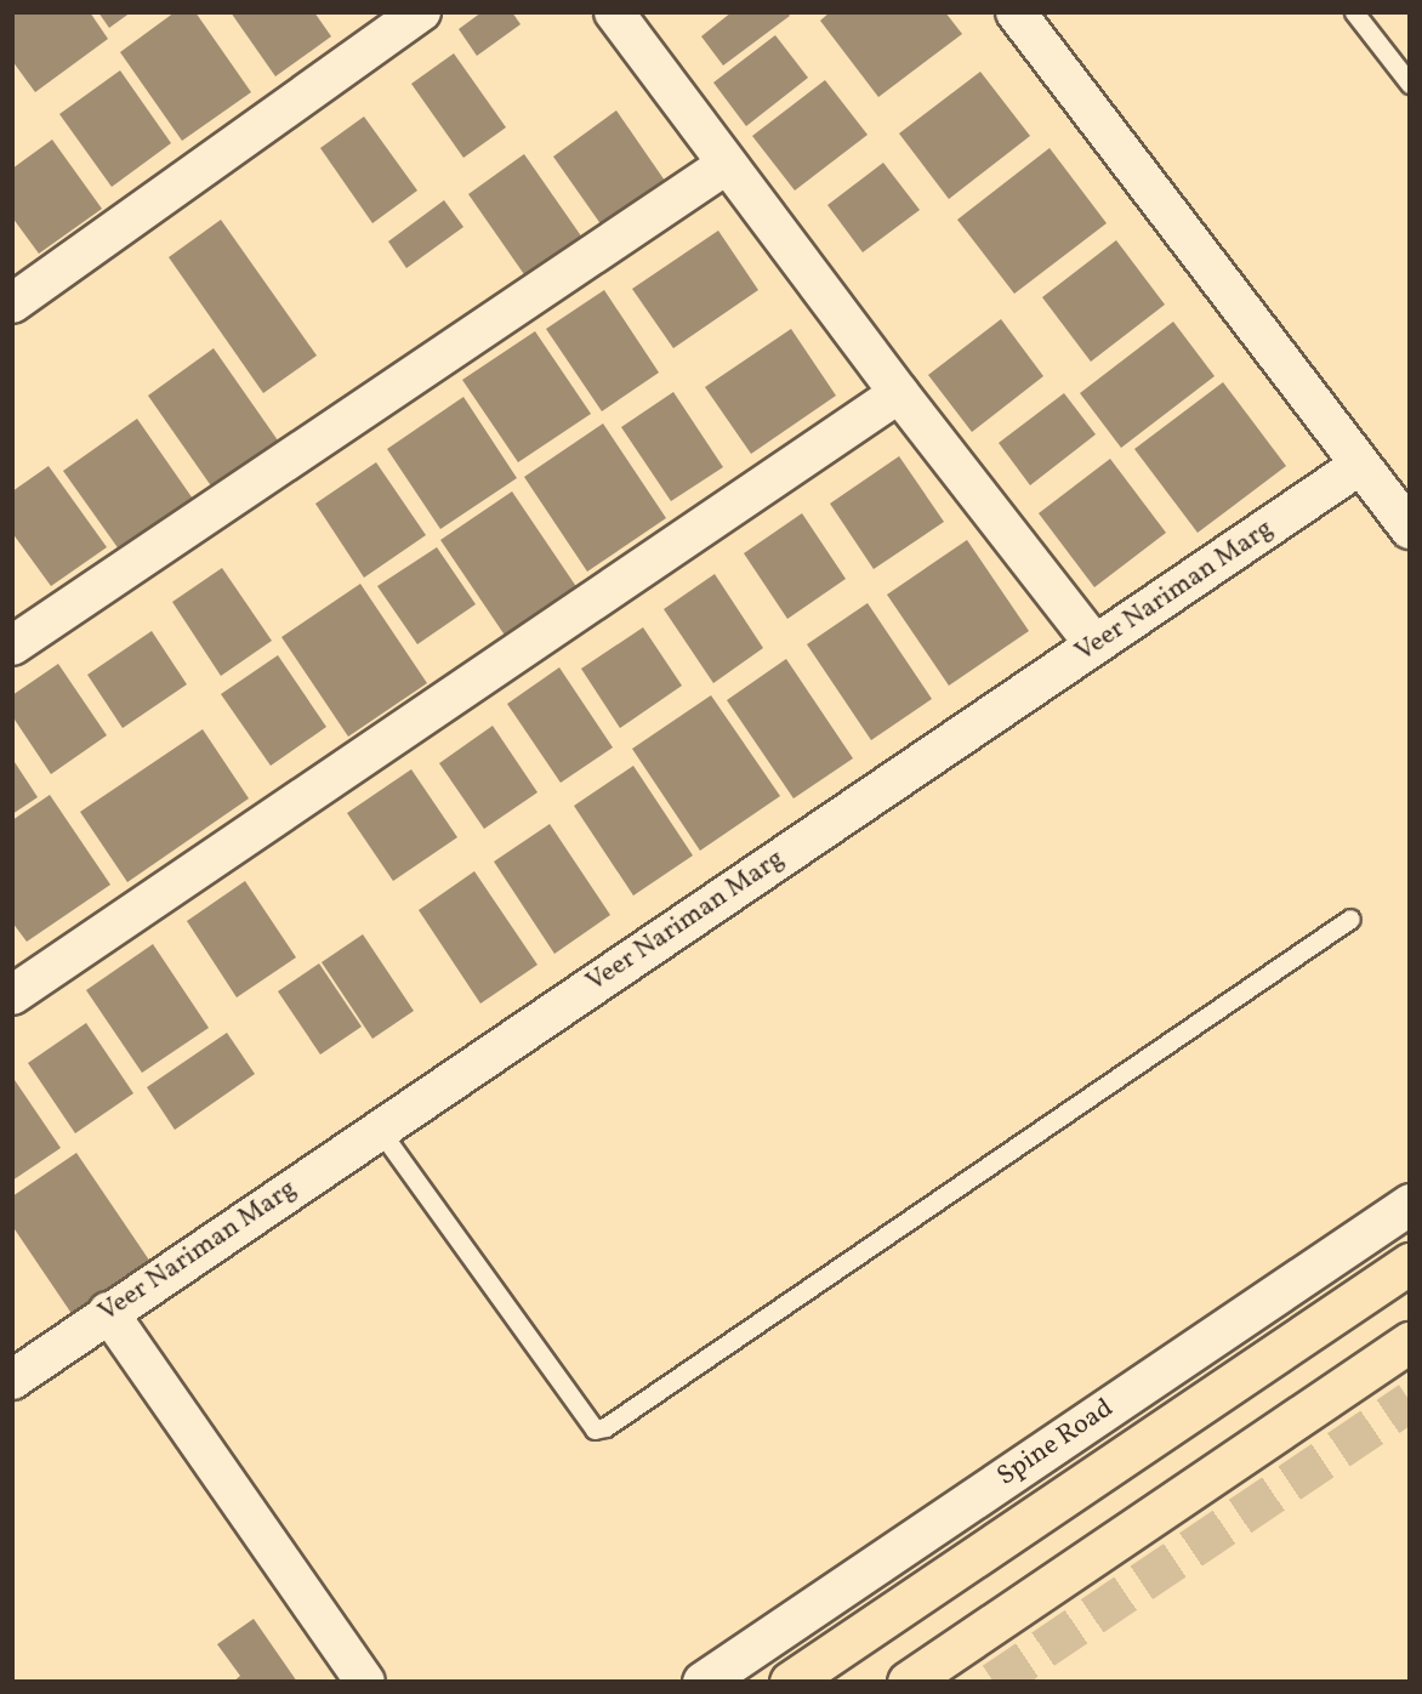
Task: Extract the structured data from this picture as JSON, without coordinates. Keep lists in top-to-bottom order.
{
  "streets": {
    "main road": ["Spine Road"],
    "street": ["Veer Nariman Marg"]
  }
}
